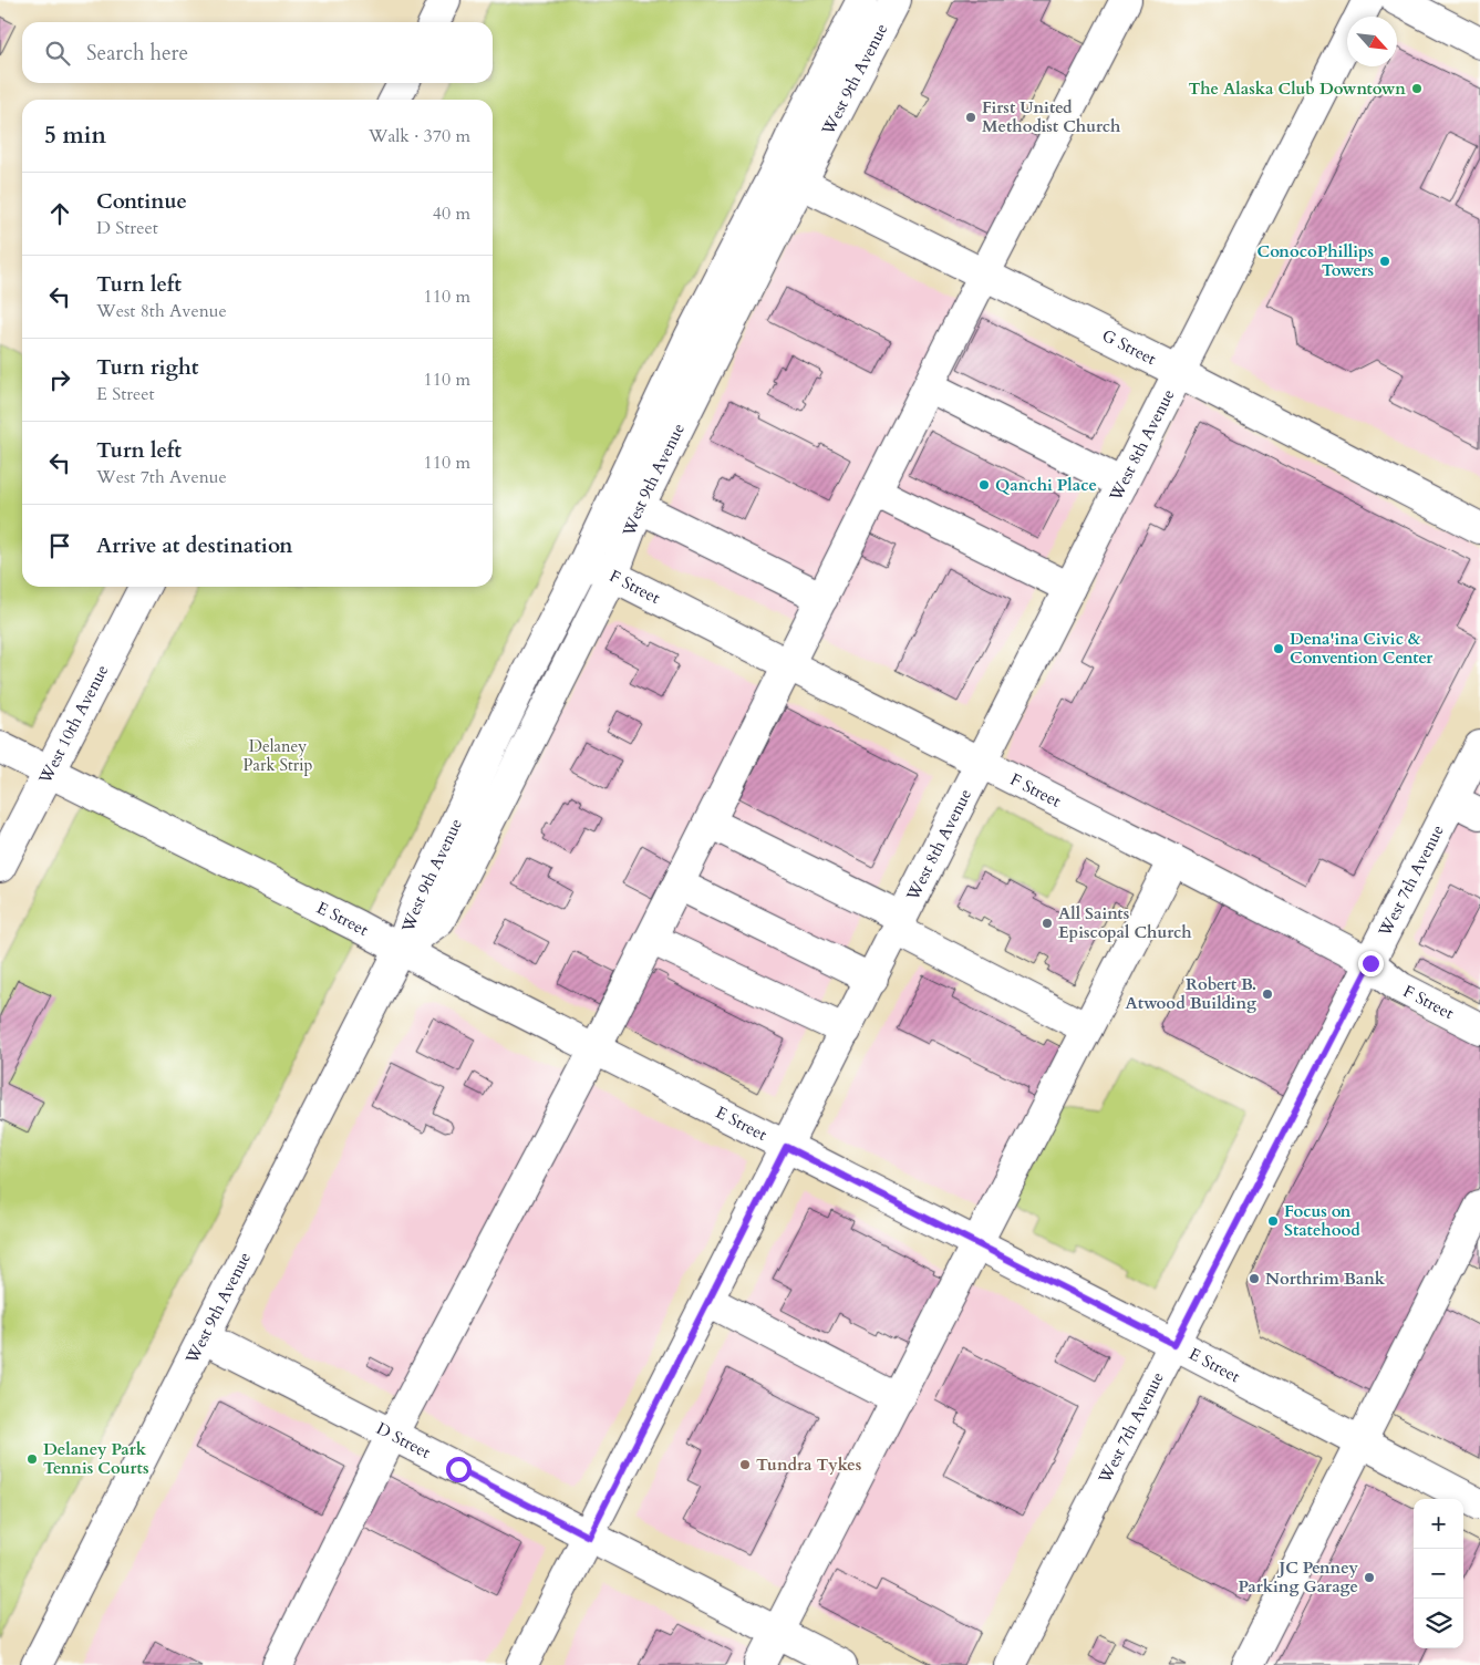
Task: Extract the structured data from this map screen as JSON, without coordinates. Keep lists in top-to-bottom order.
{
  "streets": {
    "street": [
      "West 9th Avenue",
      "G Street",
      "West 8th Avenue",
      "F Street",
      "West 10th Avenue",
      "West 7th Avenue",
      "E Street",
      "D Street"
    ]
  },
  "crossings": [
    ["West 9th Avenue", "G Street"],
    ["West 9th Avenue", "F Street"],
    ["West 9th Avenue", "E Street"],
    ["West 9th Avenue", "D Street"],
    ["G Street", "West 8th Avenue"],
    ["West 8th Avenue", "F Street"],
    ["West 8th Avenue", "E Street"],
    ["West 8th Avenue", "D Street"],
    ["F Street", "West 7th Avenue"],
    ["West 10th Avenue", "E Street"],
    ["West 7th Avenue", "E Street"]
  ],
  "parks": ["Delaney Park Strip"],
  "places": [
    "The Alaska Club Downtown",
    "First United Methodist Church",
    "ConocoPhillips Towers",
    "Qanchi Place",
    "Dena'ina Civic & Convention Center",
    "All Saints Episcopal Church",
    "Robert B. Atwood Building",
    "Focus on Statehood",
    "Northrim Bank",
    "Delaney Park Tennis Courts",
    "Tundra Tykes",
    "JC Penney Parking Garage"
  ],
  "north": "bottom right",
  "page": {
    "search": "Search here",
    "heading": ["5 min", "Walk · 370 m"],
    "list": [
      ["Continue", "D Street", "40 m"],
      ["Turn left", "West 8th Avenue", "110 m"],
      ["Turn right", "E Street", "110 m"],
      ["Turn left", "West 7th Avenue", "110 m"],
      "Arrive at destination"
    ],
    "map_buttons": ["+", "−"]
  }
}
